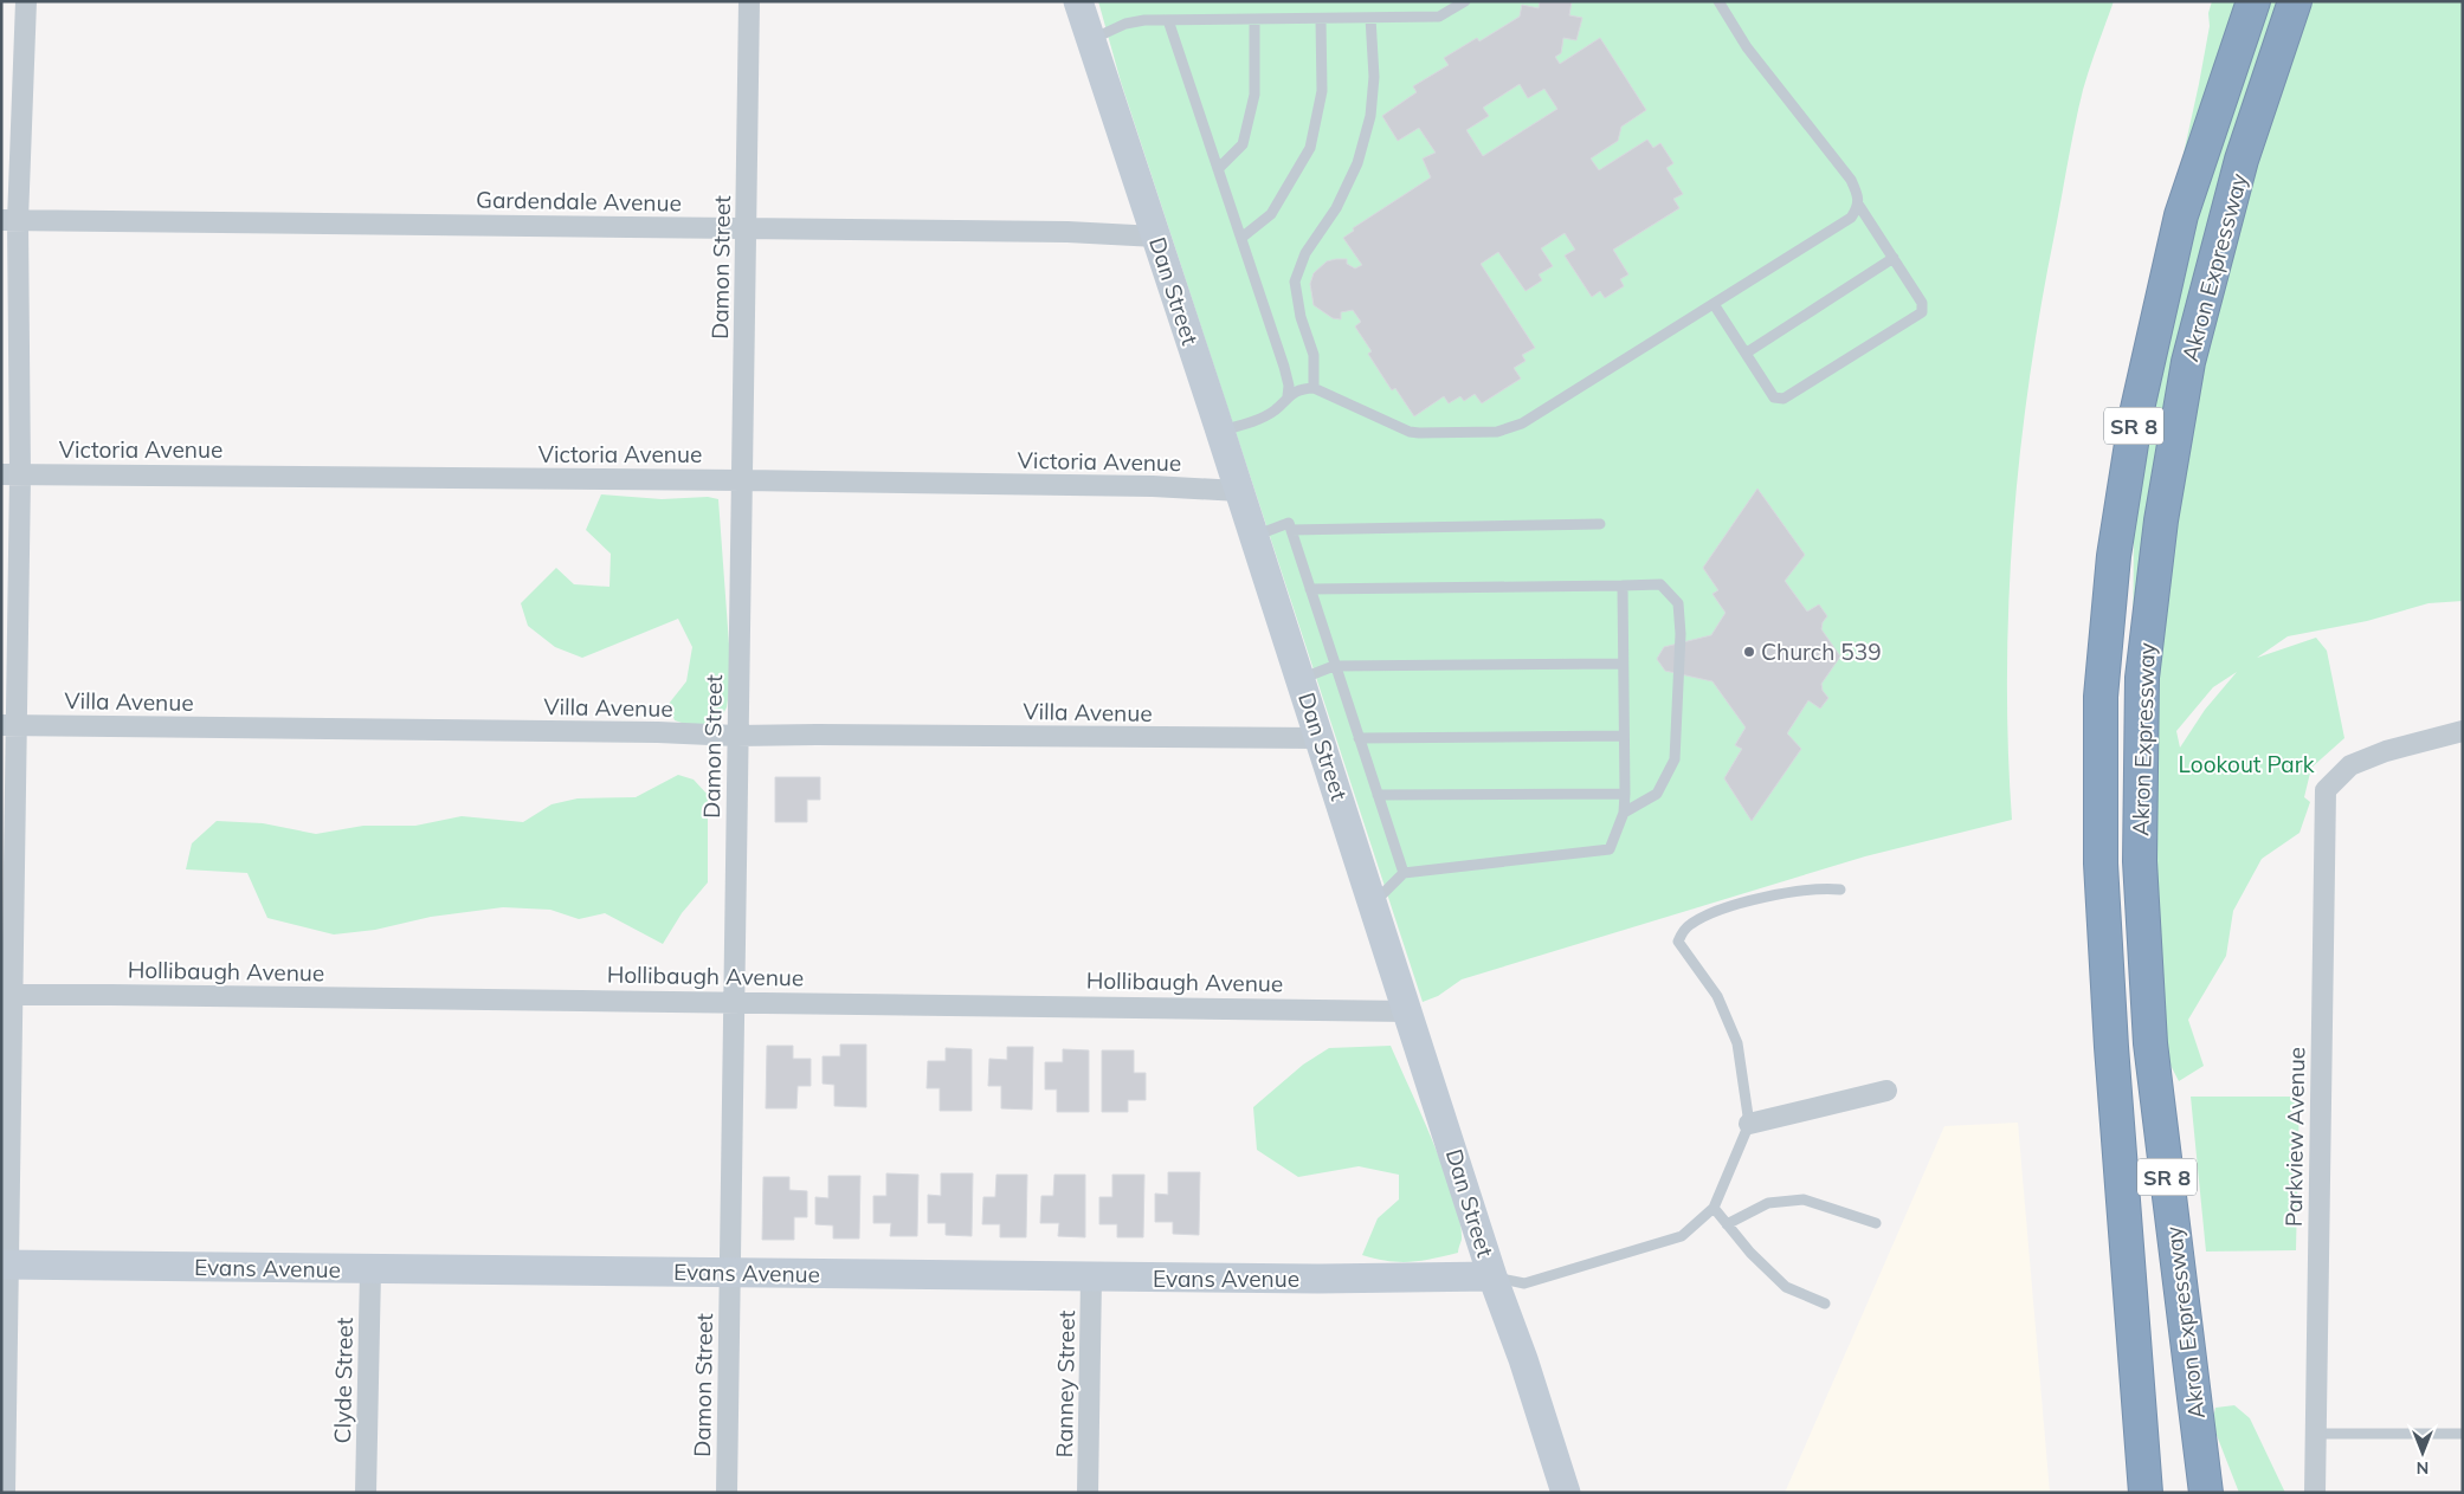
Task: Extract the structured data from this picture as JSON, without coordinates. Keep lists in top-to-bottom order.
{
  "streets": {
    "highway": ["Akron Expressway", "SR 8"],
    "street": [
      "Gardendale Avenue",
      "Damon Street",
      "Dan Street",
      "Victoria Avenue",
      "Villa Avenue",
      "Hollibaugh Avenue",
      "Parkview Avenue",
      "Evans Avenue",
      "Clyde Street",
      "Ranney Street"
    ]
  },
  "crossings": [
    ["Gardendale Avenue", "Damon Street"],
    ["Gardendale Avenue", "Dan Street"],
    ["Damon Street", "Victoria Avenue"],
    ["Damon Street", "Villa Avenue"],
    ["Damon Street", "Hollibaugh Avenue"],
    ["Damon Street", "Evans Avenue"],
    ["Dan Street", "Victoria Avenue"],
    ["Dan Street", "Villa Avenue"],
    ["Dan Street", "Hollibaugh Avenue"],
    ["Dan Street", "Evans Avenue"],
    ["Evans Avenue", "Clyde Street"],
    ["Evans Avenue", "Ranney Street"]
  ],
  "parks": ["Lookout Park"],
  "places": ["Church 539"],
  "north": "bottom"
}
